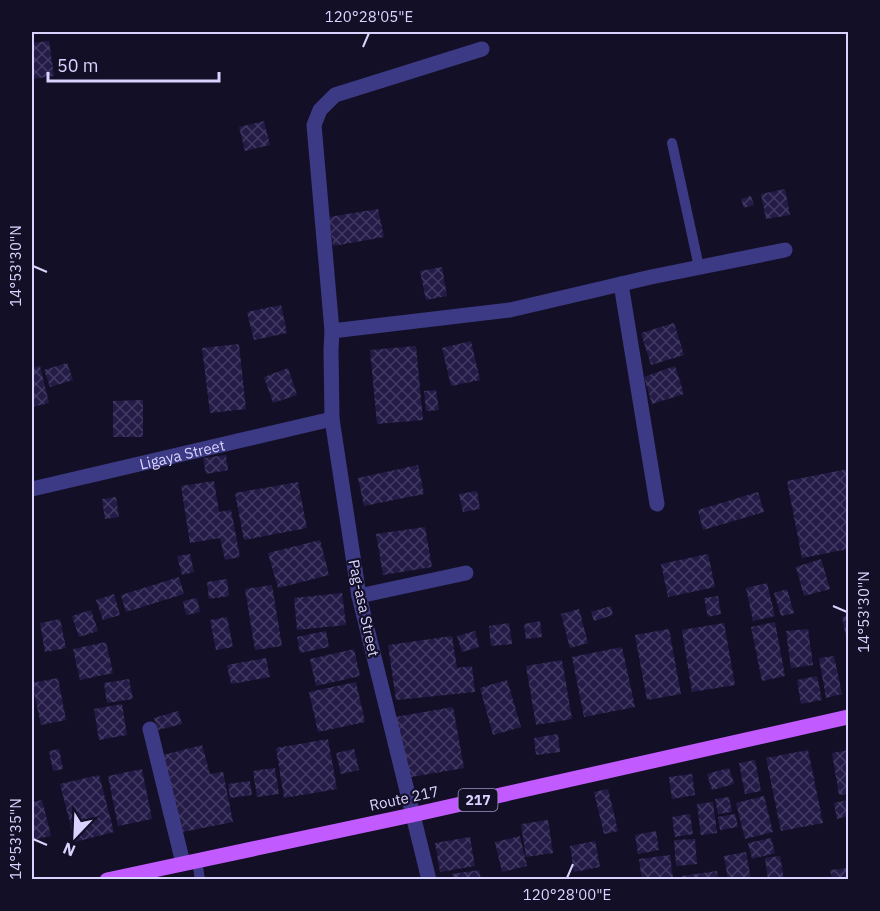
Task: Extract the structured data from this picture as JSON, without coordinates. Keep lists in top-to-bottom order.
{
  "streets": {
    "main road": ["Route 217", "217"],
    "street": ["Ligaya Street", "Pag-asa Street"]
  },
  "crossings": [
    ["Ligaya Street", "Pag-asa Street"],
    ["Pag-asa Street", "Route 217"]
  ],
  "scale_bar": "50 m",
  "north": "bottom left",
  "coordinates": [
    "120°28'05\"E",
    "14°53'30\"N",
    "14°53'35\"N",
    "120°28'00\"E"
  ]
}
